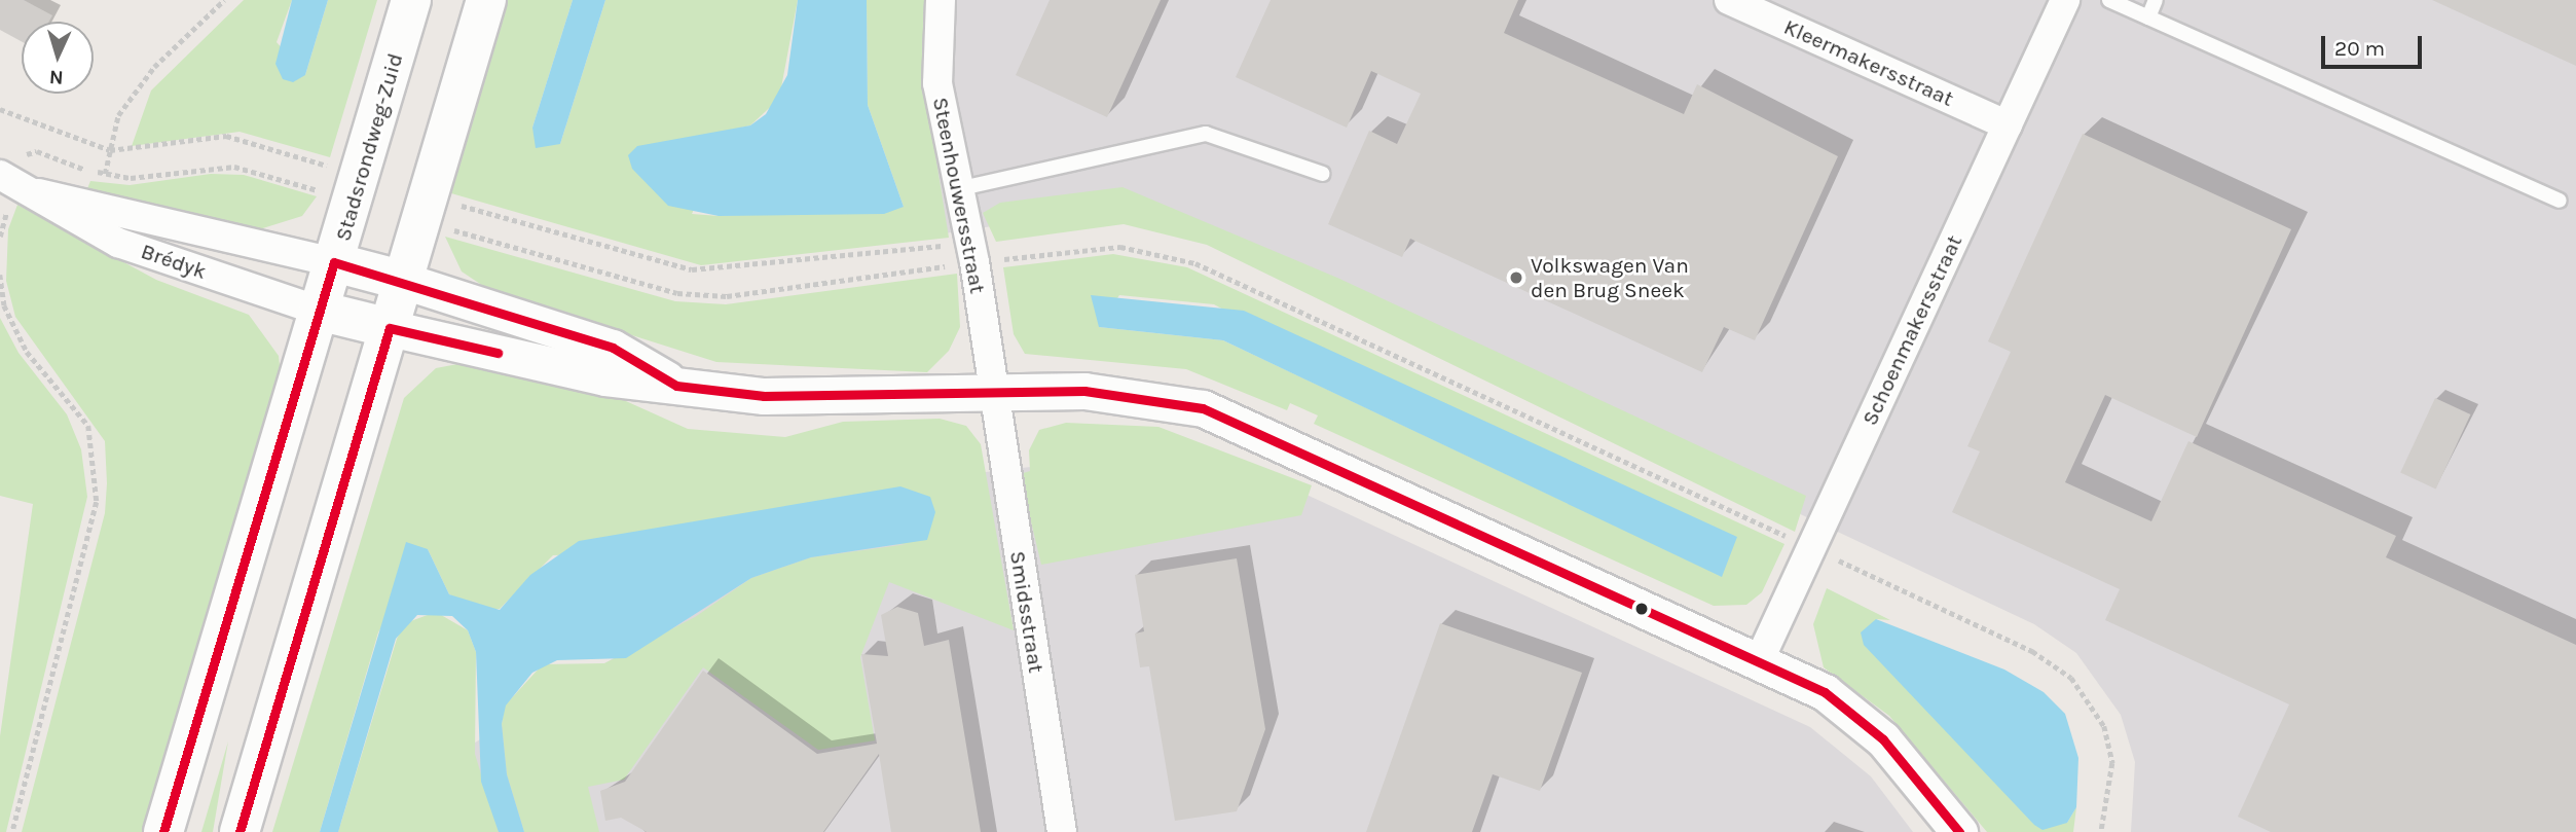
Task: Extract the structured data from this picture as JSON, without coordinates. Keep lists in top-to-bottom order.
{
  "streets": {
    "main road": ["Stadsrondweg-Zuid"],
    "street": [
      "Kleermakersstraat",
      "Steenhouwersstraat",
      "Brédyk",
      "Schoenmakersstraat",
      "Smidsstraat"
    ]
  },
  "crossings": [
    ["Kleermakersstraat", "Schoenmakersstraat"],
    ["Stadsrondweg-Zuid", "Brédyk"],
    ["Steenhouwersstraat", "Smidsstraat"]
  ],
  "places": ["Volkswagen Van den Brug Sneek"],
  "scale_bar": "20 m",
  "north": "bottom"
}
